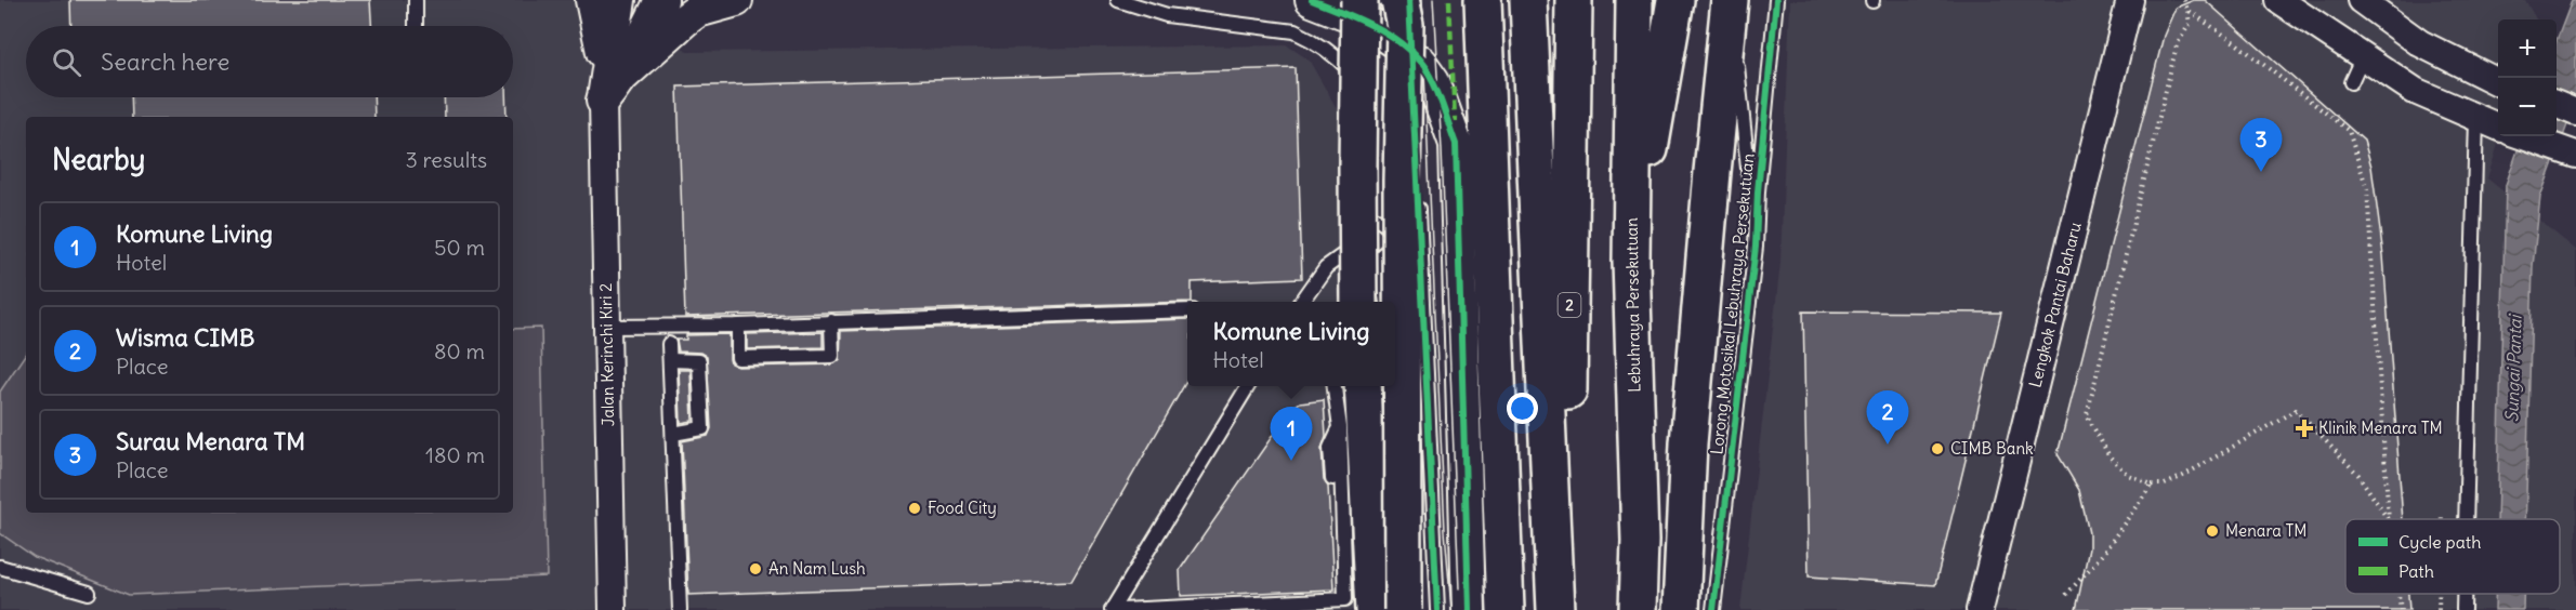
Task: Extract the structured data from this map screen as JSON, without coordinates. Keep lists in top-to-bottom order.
{
  "streets": {
    "highway": ["2", "Lebuhraya Persekutuan"],
    "street": ["Lengkok Pantai Baharu", "Jalan Kerinchi Kiri 2"],
    "lane": ["Lorong Motosikal Lebuhraya Persekutuan"]
  },
  "water": ["Sungai Pantai"],
  "places": {
    "health": ["Klinik Menara TM"],
    "other": [
      "CIMB Bank",
      "Food City",
      "Menara TM",
      "An Nam Lush"
    ]
  },
  "legend": ["Cycle path", "Path"],
  "page": {
    "map_buttons": ["+", "−"],
    "search": "Search here",
    "heading": ["Nearby", "3 results"],
    "pins": ["3", "2", "1"],
    "list": [
      {
        "mark": "1",
        "name": "Komune Living",
        "note": "Hotel",
        "value": "50 m"
      },
      {
        "mark": "2",
        "name": "Wisma CIMB",
        "note": "Place",
        "value": "80 m"
      },
      {
        "mark": "3",
        "name": "Surau Menara TM",
        "note": "Place",
        "value": "180 m"
      }
    ],
    "popup": ["Komune Living", "Hotel"]
  }
}
